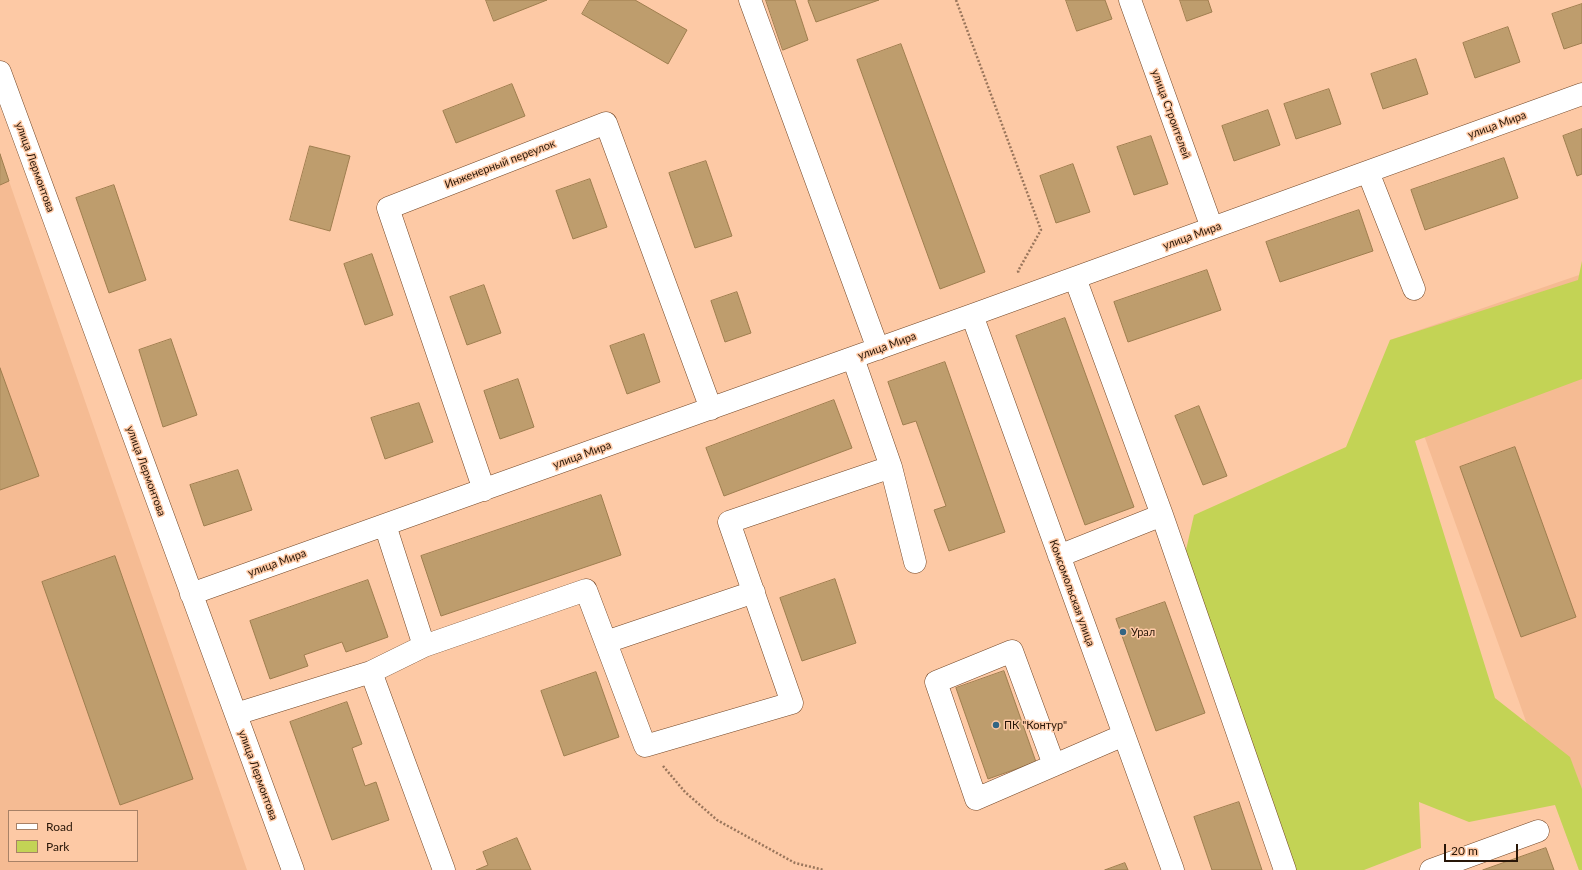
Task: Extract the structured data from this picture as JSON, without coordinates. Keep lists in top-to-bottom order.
{
  "streets": {
    "street": [
      "улица Строителей",
      "улица Мира",
      "Инженерный переулок",
      "улица Лермонтова",
      "Комсомольская улица"
    ]
  },
  "crossings": [
    ["улица Строителей", "улица Мира"],
    ["улица Мира", "Инженерный переулок"],
    ["улица Мира", "улица Лермонтова"],
    ["улица Мира", "Комсомольская улица"]
  ],
  "places": ["Урал", "ПК \"Контур\""],
  "legend": ["Road", "Park"],
  "scale_bar": "20 m"
}
